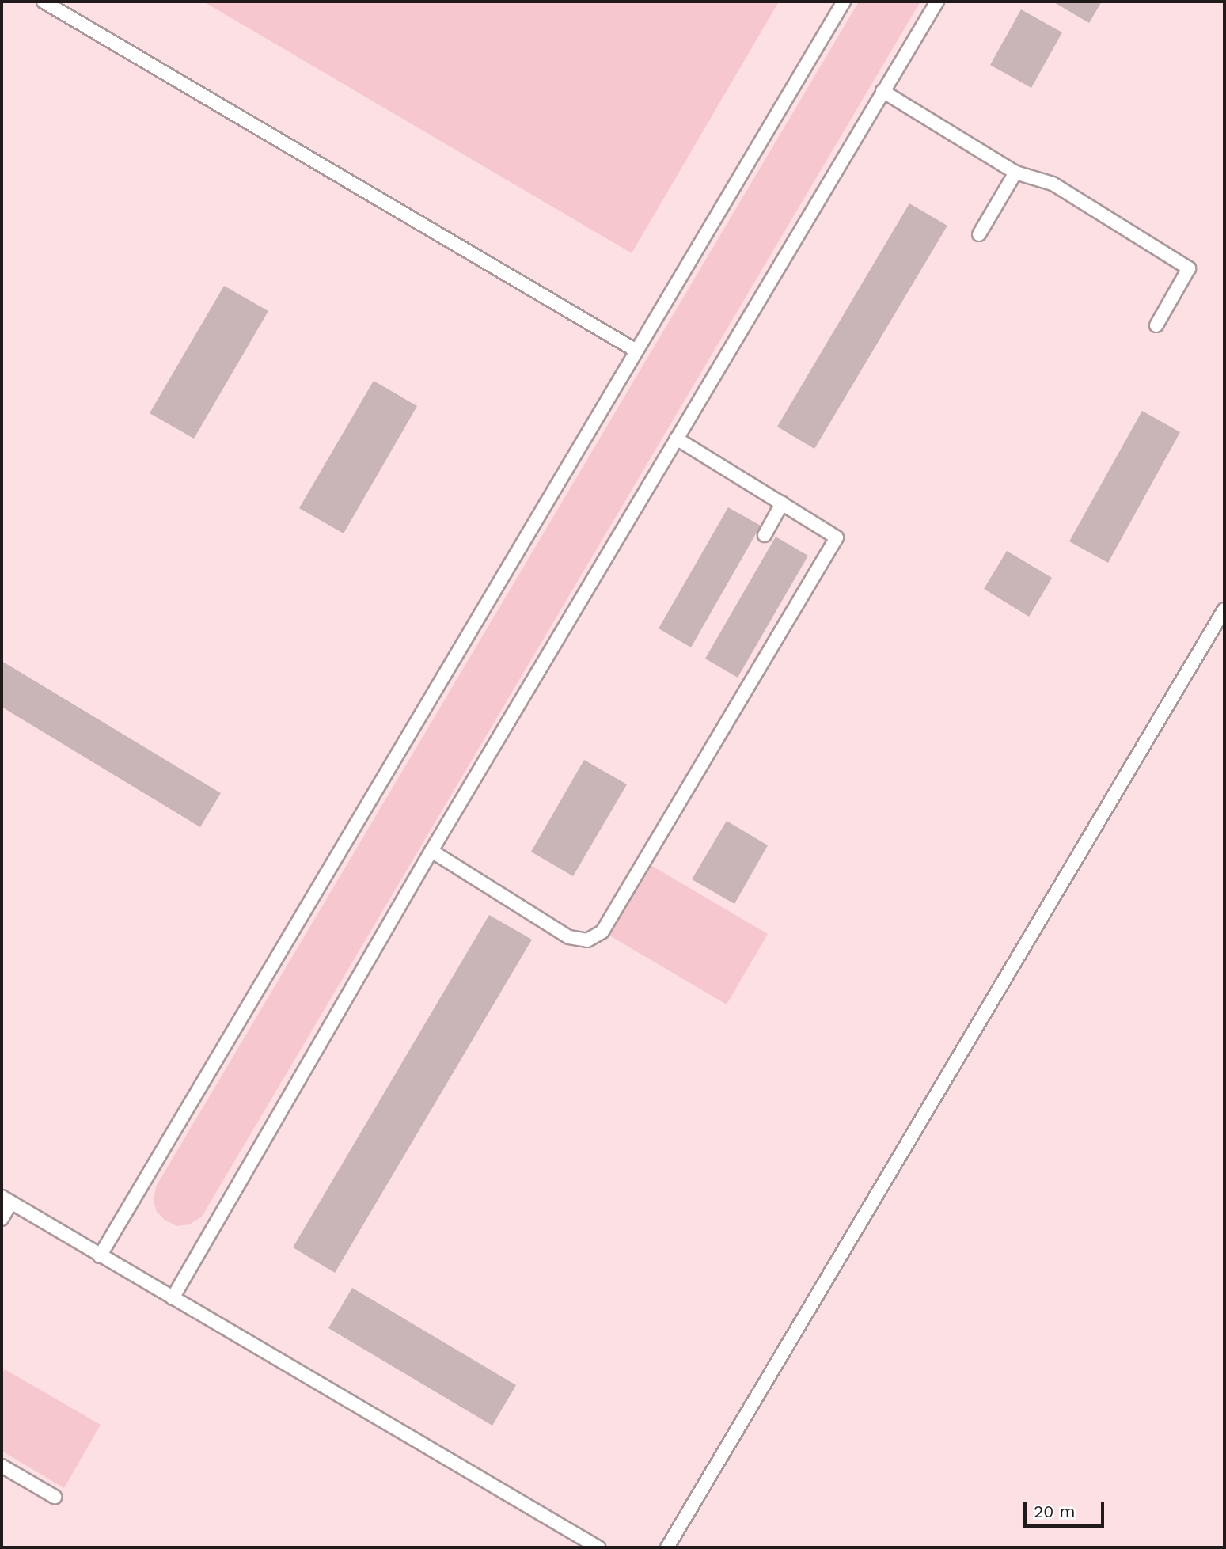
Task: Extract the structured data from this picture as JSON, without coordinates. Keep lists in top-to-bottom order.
{
  "scale_bar": "20 m"
}
